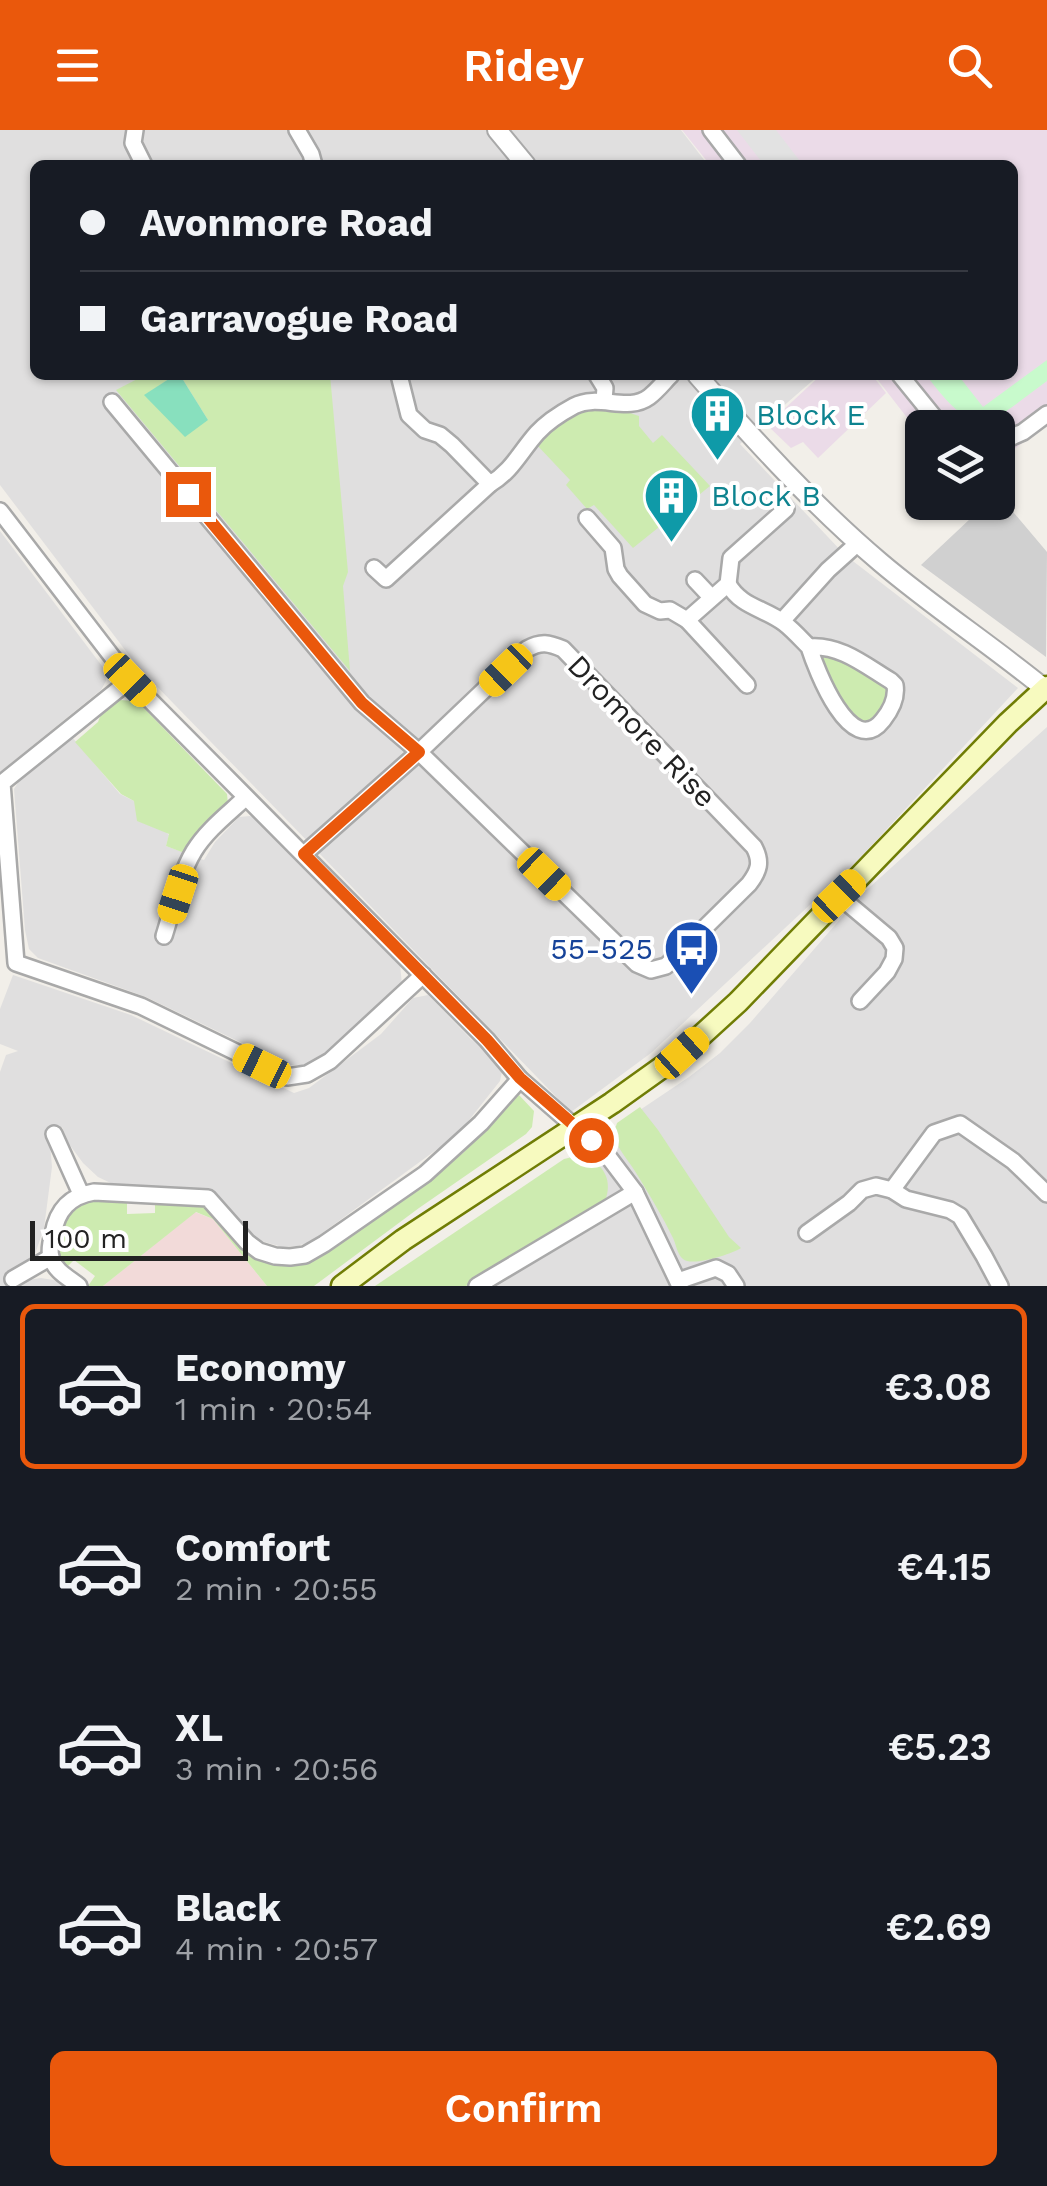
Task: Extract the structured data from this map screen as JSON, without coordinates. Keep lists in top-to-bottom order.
{
  "streets": {
    "street": ["Dromore Rise"]
  },
  "places": {
    "building": ["Block E", "Block B"],
    "bus stop": ["55-525"]
  },
  "scale_bar": "100 m",
  "page": {
    "header": "Ridey",
    "banner": ["Avonmore Road", "Garravogue Road"],
    "scale": "100 m",
    "list": [
      {
        "name": "Economy",
        "note": "1 min · 20:54",
        "value": "€3.08"
      },
      {
        "name": "Comfort",
        "note": "2 min · 20:55",
        "value": "€4.15"
      },
      {
        "name": "XL",
        "note": "3 min · 20:56",
        "value": "€5.23"
      },
      {
        "name": "Black",
        "note": "4 min · 20:57",
        "value": "€2.69"
      }
    ],
    "buttons": "Confirm"
  }
}
